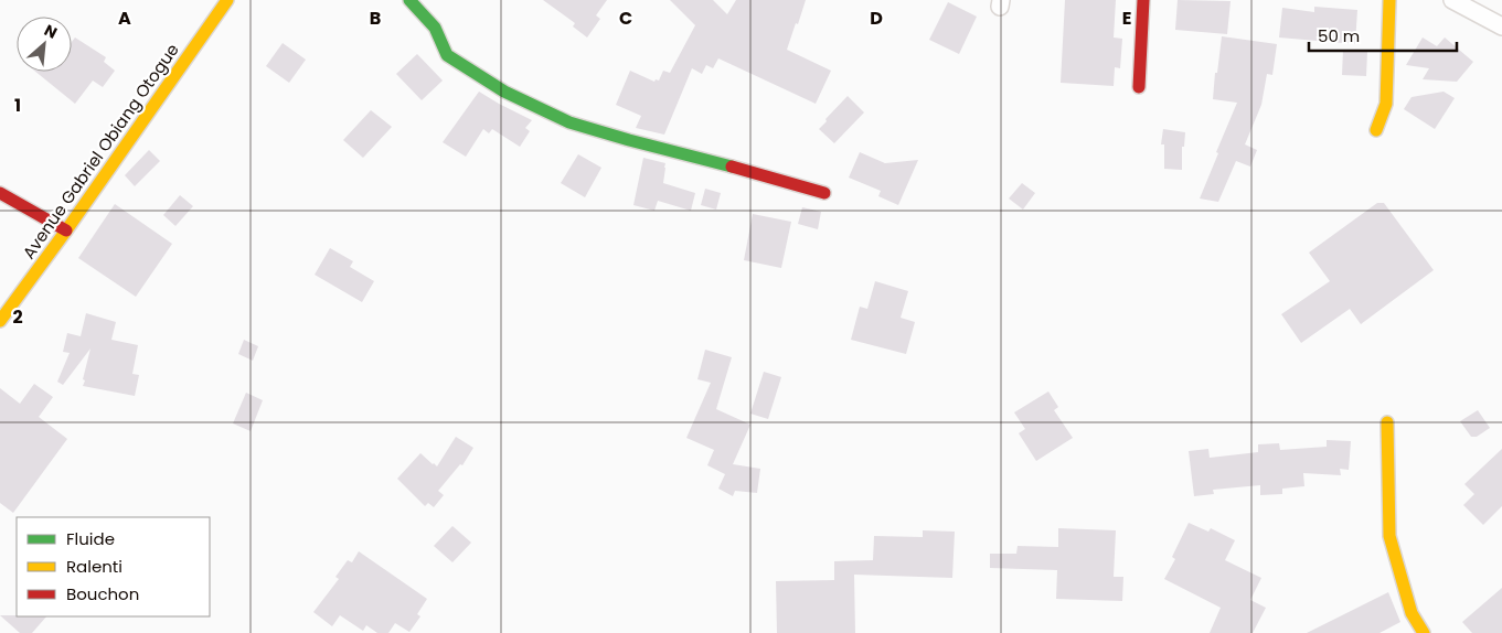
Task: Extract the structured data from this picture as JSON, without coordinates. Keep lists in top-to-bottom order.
{
  "streets": {
    "street": ["Avenue Gabriel Obiang Otogue"]
  },
  "legend": ["Fluide", "Ralenti", "Bouchon"],
  "scale_bar": "50 m",
  "north": "top right",
  "grid": {
    "columns": [
      "A",
      "B",
      "C",
      "D",
      "E"
    ],
    "rows": ["1", "2"]
  }
}
